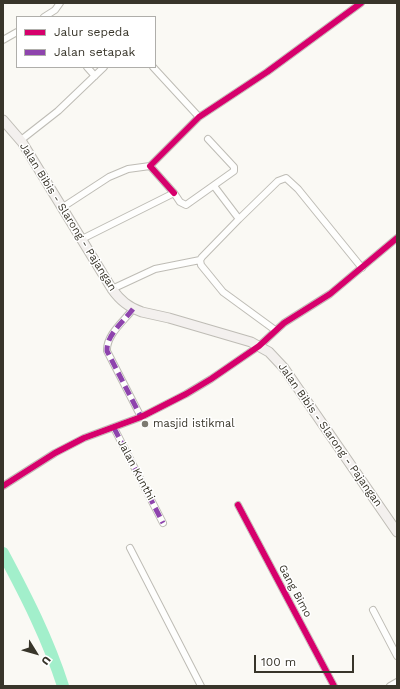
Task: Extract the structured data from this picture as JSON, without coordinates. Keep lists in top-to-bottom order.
{
  "streets": {
    "main road": ["Jalan Bibis - Slarong - Pajangan"],
    "street": ["Jalan Kunthi", "Gang Bimo"]
  },
  "crossings": [
    ["Jalan Bibis - Slarong - Pajangan", "Jalan Kunthi"]
  ],
  "places": ["masjid istikmal"],
  "legend": ["Jalur sepeda", "Jalan setapak"],
  "scale_bar": "100 m",
  "north": "bottom right"
}
